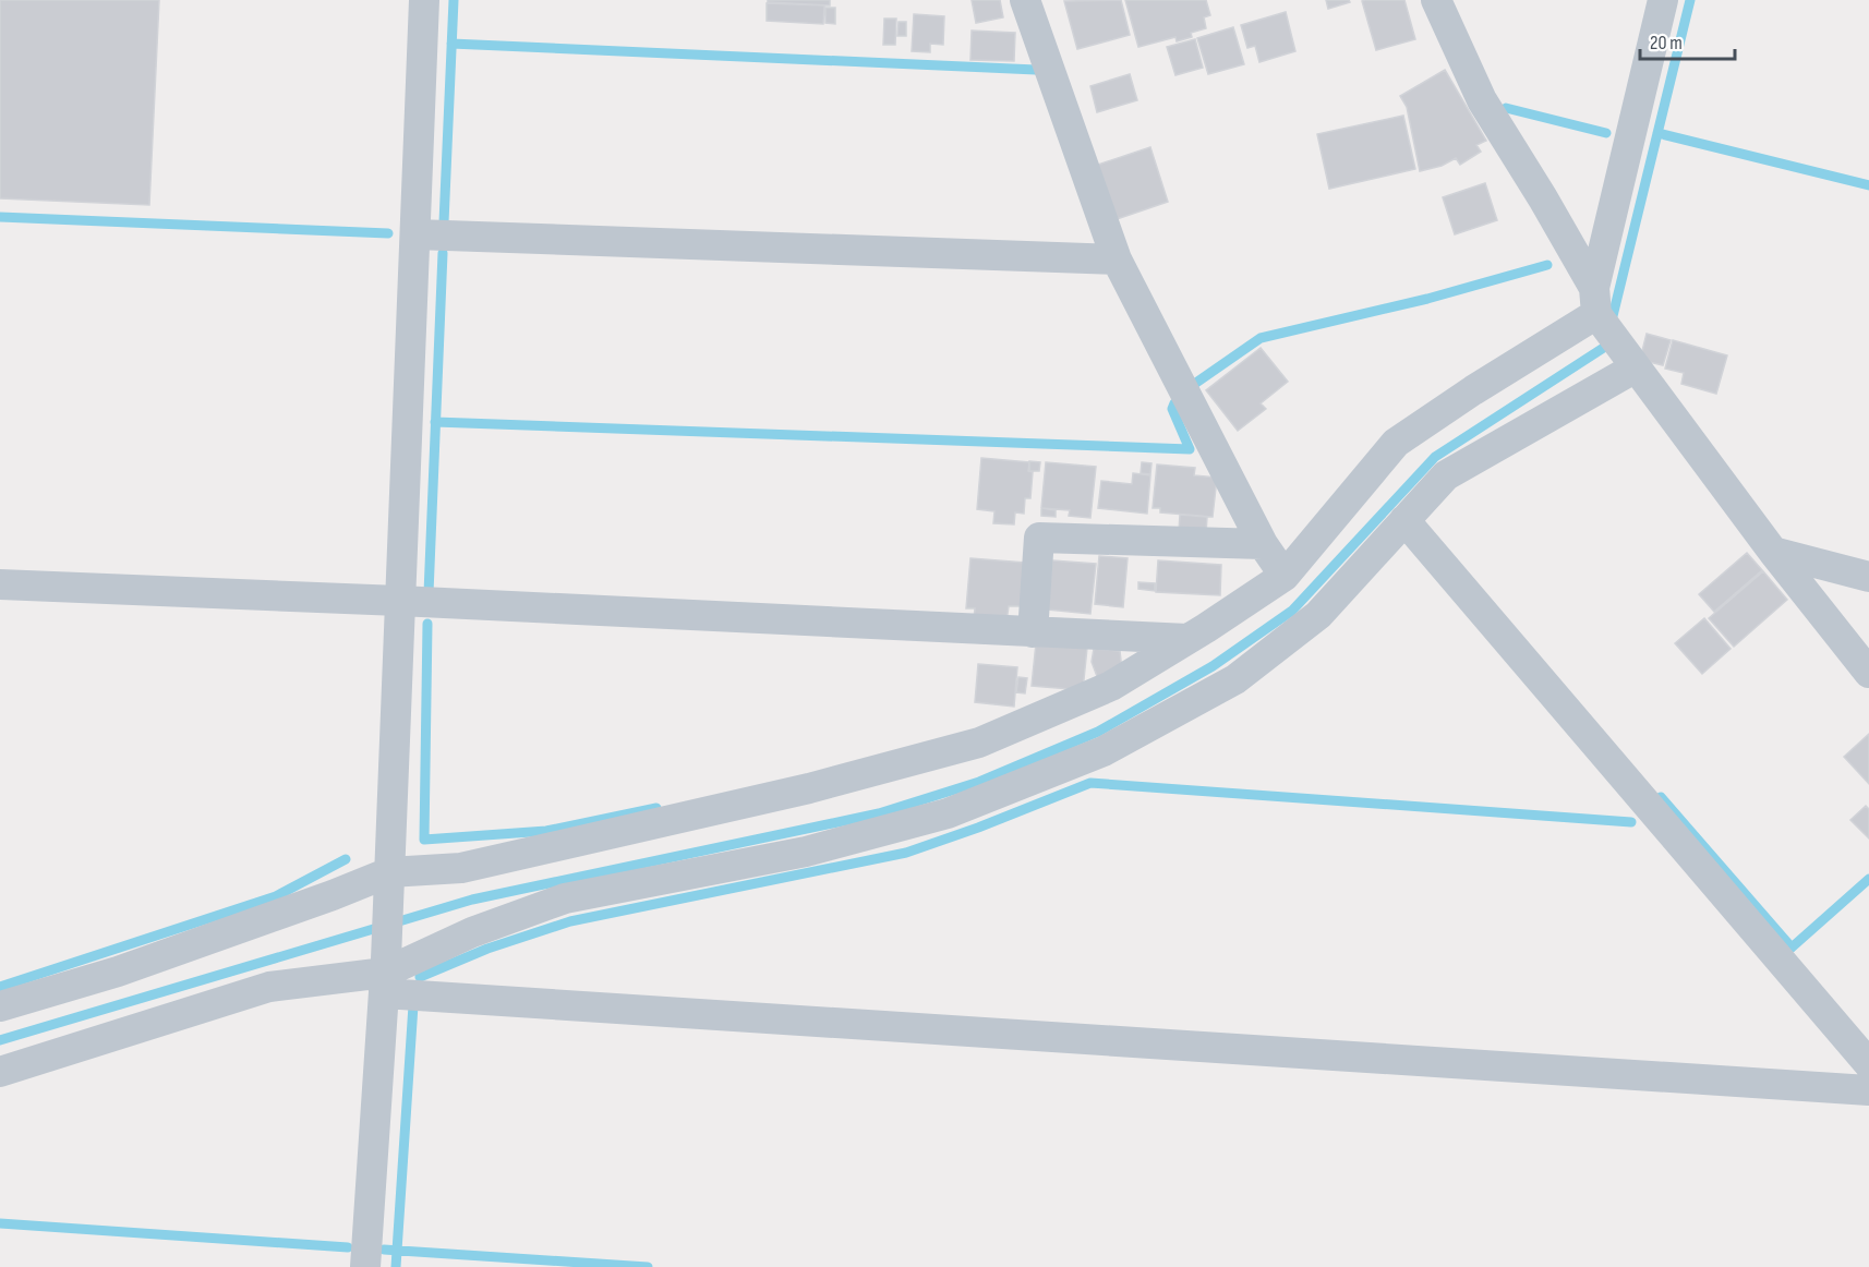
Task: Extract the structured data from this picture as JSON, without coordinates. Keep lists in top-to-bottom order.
{
  "scale_bar": "20 m"
}
